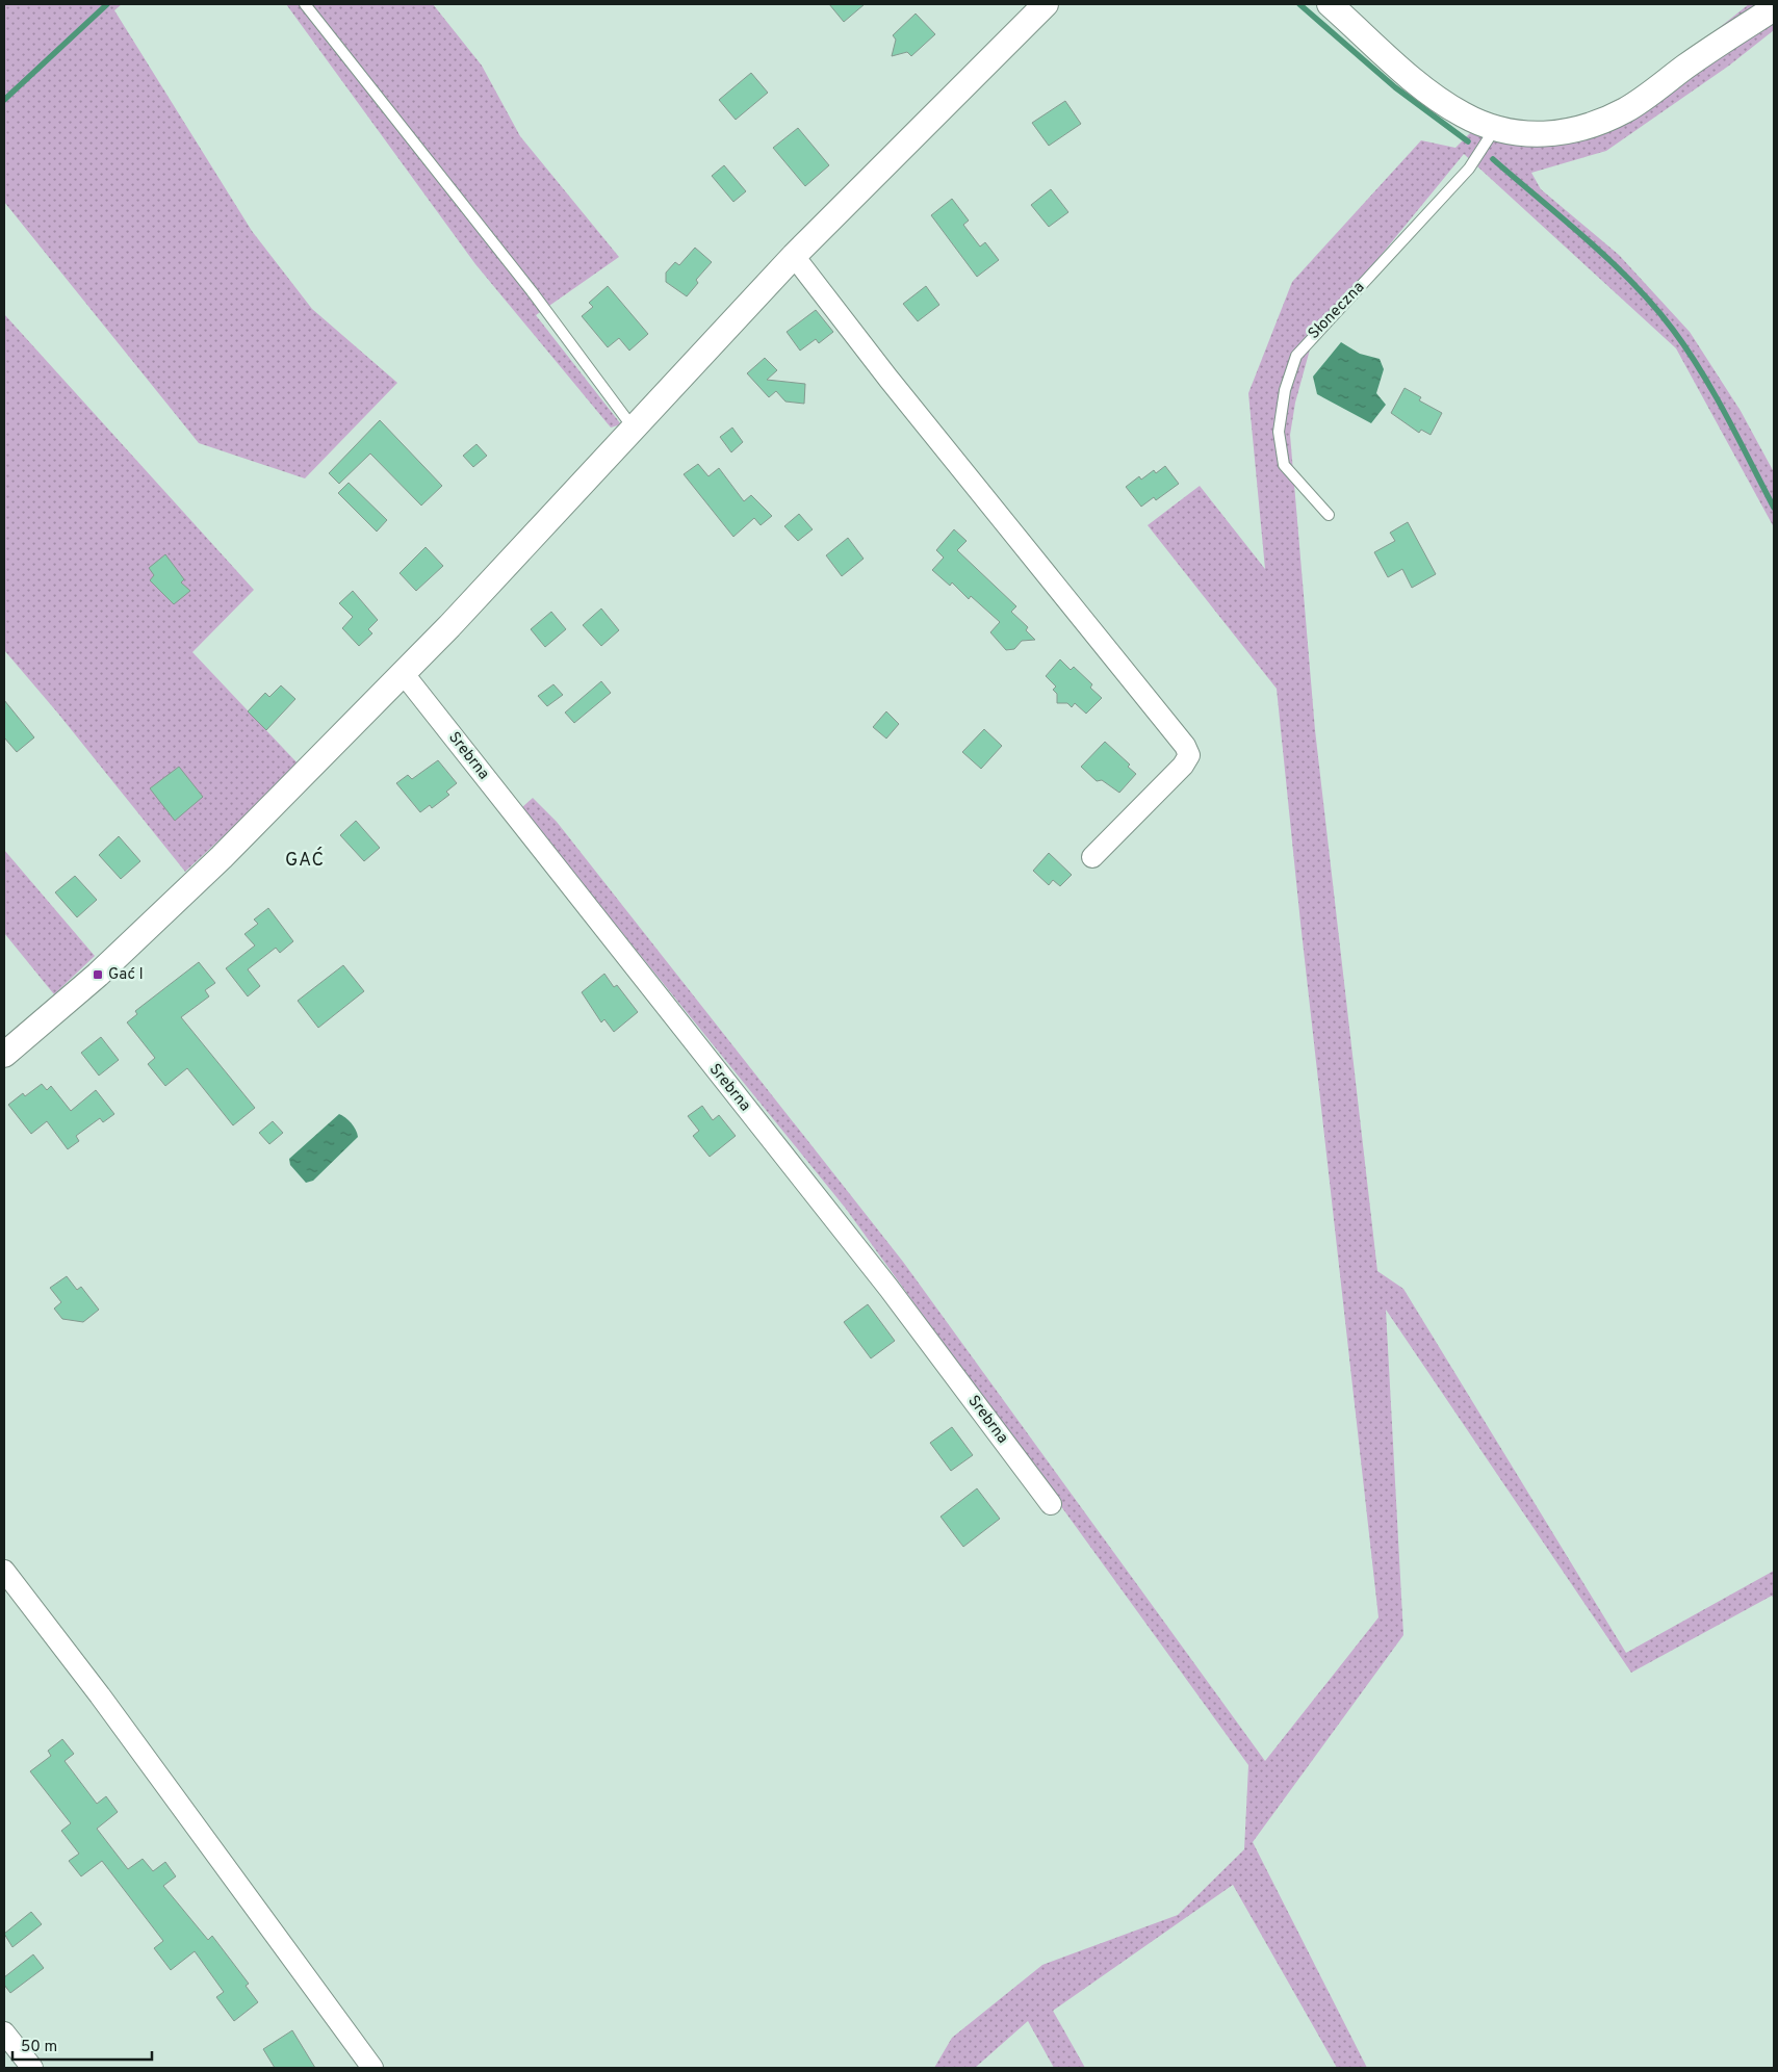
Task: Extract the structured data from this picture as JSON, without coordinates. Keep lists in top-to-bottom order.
{
  "streets": {
    "street": ["Srebrna"],
    "lane": ["Słoneczna"]
  },
  "districts": ["GAĆ"],
  "places": {
    "transit": ["Gać I"]
  },
  "scale_bar": "50 m"
}
